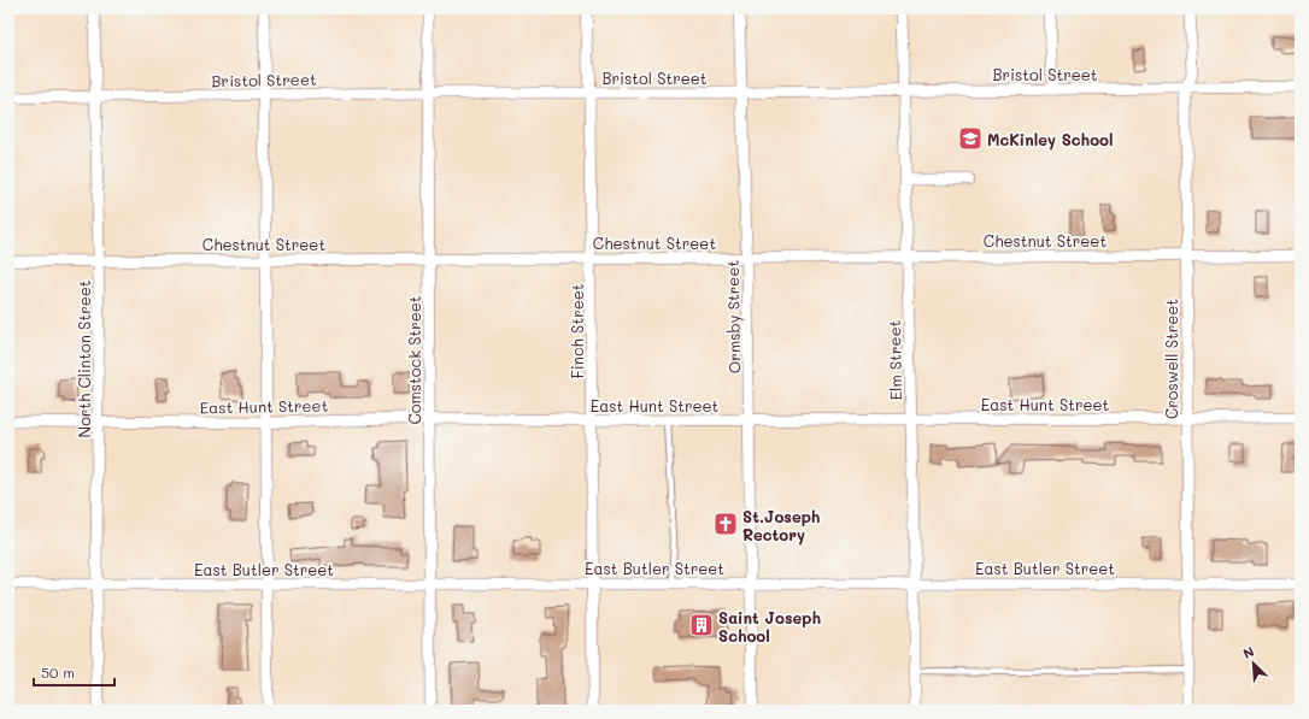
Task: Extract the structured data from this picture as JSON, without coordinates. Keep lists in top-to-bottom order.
{
  "streets": {
    "street": [
      "Bristol Street",
      "Chestnut Street",
      "Ormsby Street",
      "Finch Street",
      "North Clinton Street",
      "Croswell Street",
      "Comstock Street",
      "Elm Street",
      "East Hunt Street",
      "East Butler Street"
    ]
  },
  "crossings": [
    ["Bristol Street", "Ormsby Street"],
    ["Bristol Street", "Finch Street"],
    ["Bristol Street", "North Clinton Street"],
    ["Bristol Street", "Croswell Street"],
    ["Bristol Street", "Comstock Street"],
    ["Bristol Street", "Elm Street"],
    ["Chestnut Street", "Ormsby Street"],
    ["Chestnut Street", "Finch Street"],
    ["Chestnut Street", "North Clinton Street"],
    ["Chestnut Street", "Croswell Street"],
    ["Chestnut Street", "Comstock Street"],
    ["Chestnut Street", "Elm Street"],
    ["Ormsby Street", "East Hunt Street"],
    ["Ormsby Street", "East Butler Street"],
    ["Finch Street", "East Hunt Street"],
    ["Finch Street", "East Butler Street"],
    ["North Clinton Street", "East Hunt Street"],
    ["North Clinton Street", "East Butler Street"],
    ["Croswell Street", "East Hunt Street"],
    ["Croswell Street", "East Butler Street"],
    ["Comstock Street", "East Hunt Street"],
    ["Comstock Street", "East Butler Street"],
    ["Elm Street", "East Hunt Street"],
    ["Elm Street", "East Butler Street"]
  ],
  "places": {
    "school or university": ["McKinley School"],
    "church": ["St.Joseph Rectory"],
    "building": ["Saint Joseph School"]
  },
  "scale_bar": "50 m",
  "north": "top left"
}
